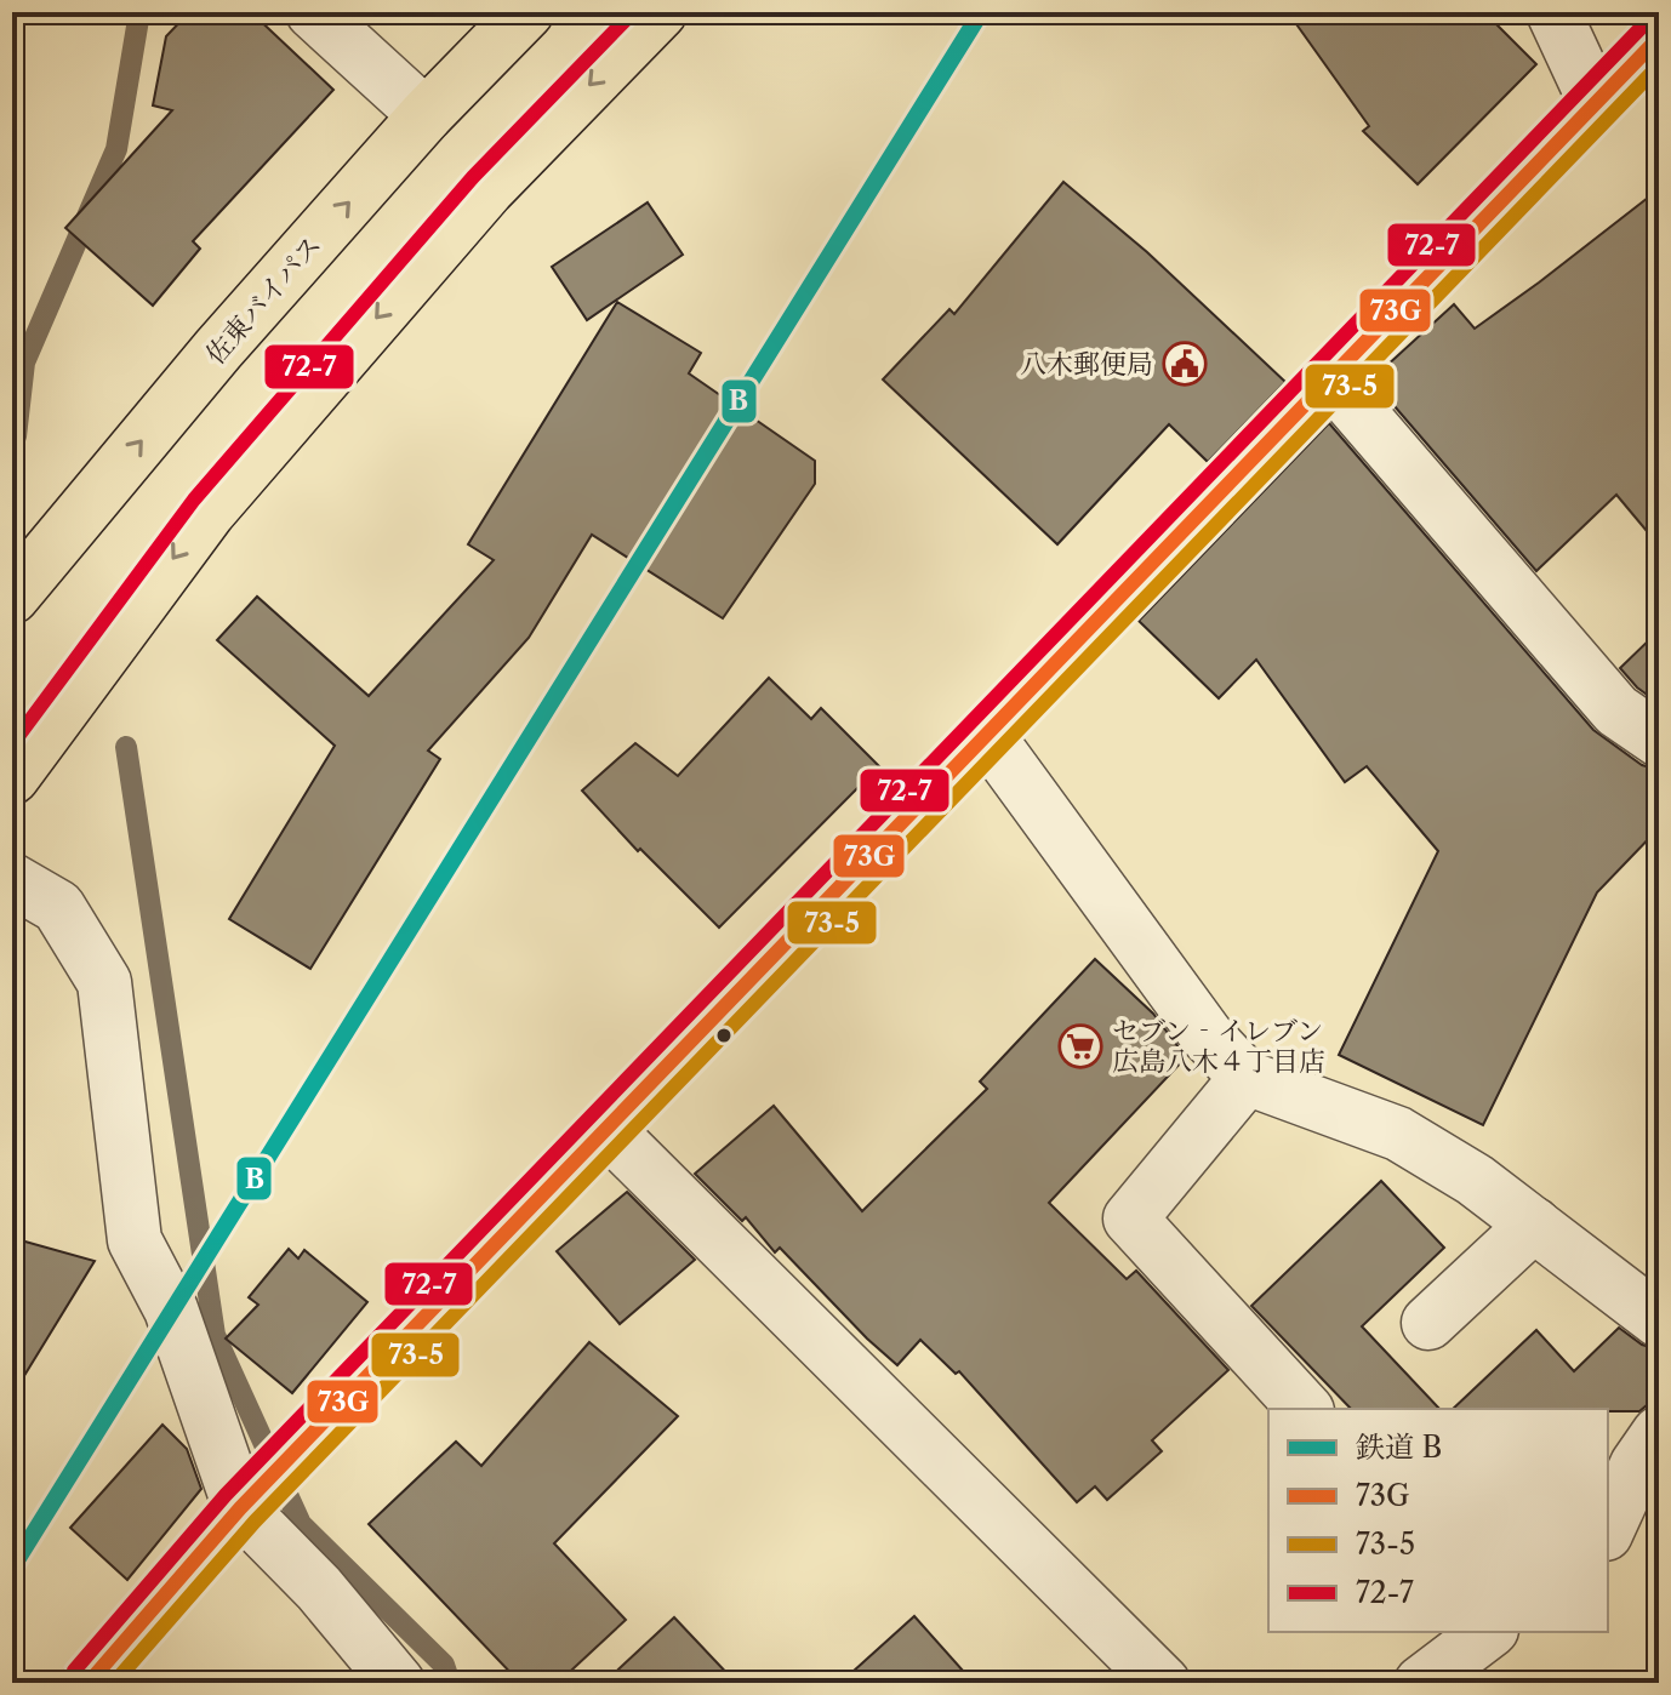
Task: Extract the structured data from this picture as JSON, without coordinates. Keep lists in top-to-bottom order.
{
  "streets": {
    "main road": ["佐東バイパス"]
  },
  "places": {
    "public building": ["八木郵便局"],
    "supermarket": ["セブン‐イレブン 広島八木４丁目店"]
  },
  "lines": [
    "rail line B",
    "transit line 72-7",
    "transit line 73G",
    "transit line 73-5"
  ],
  "legend": [
    "鉄道 B",
    "73G",
    "73-5",
    "72-7"
  ]
}
